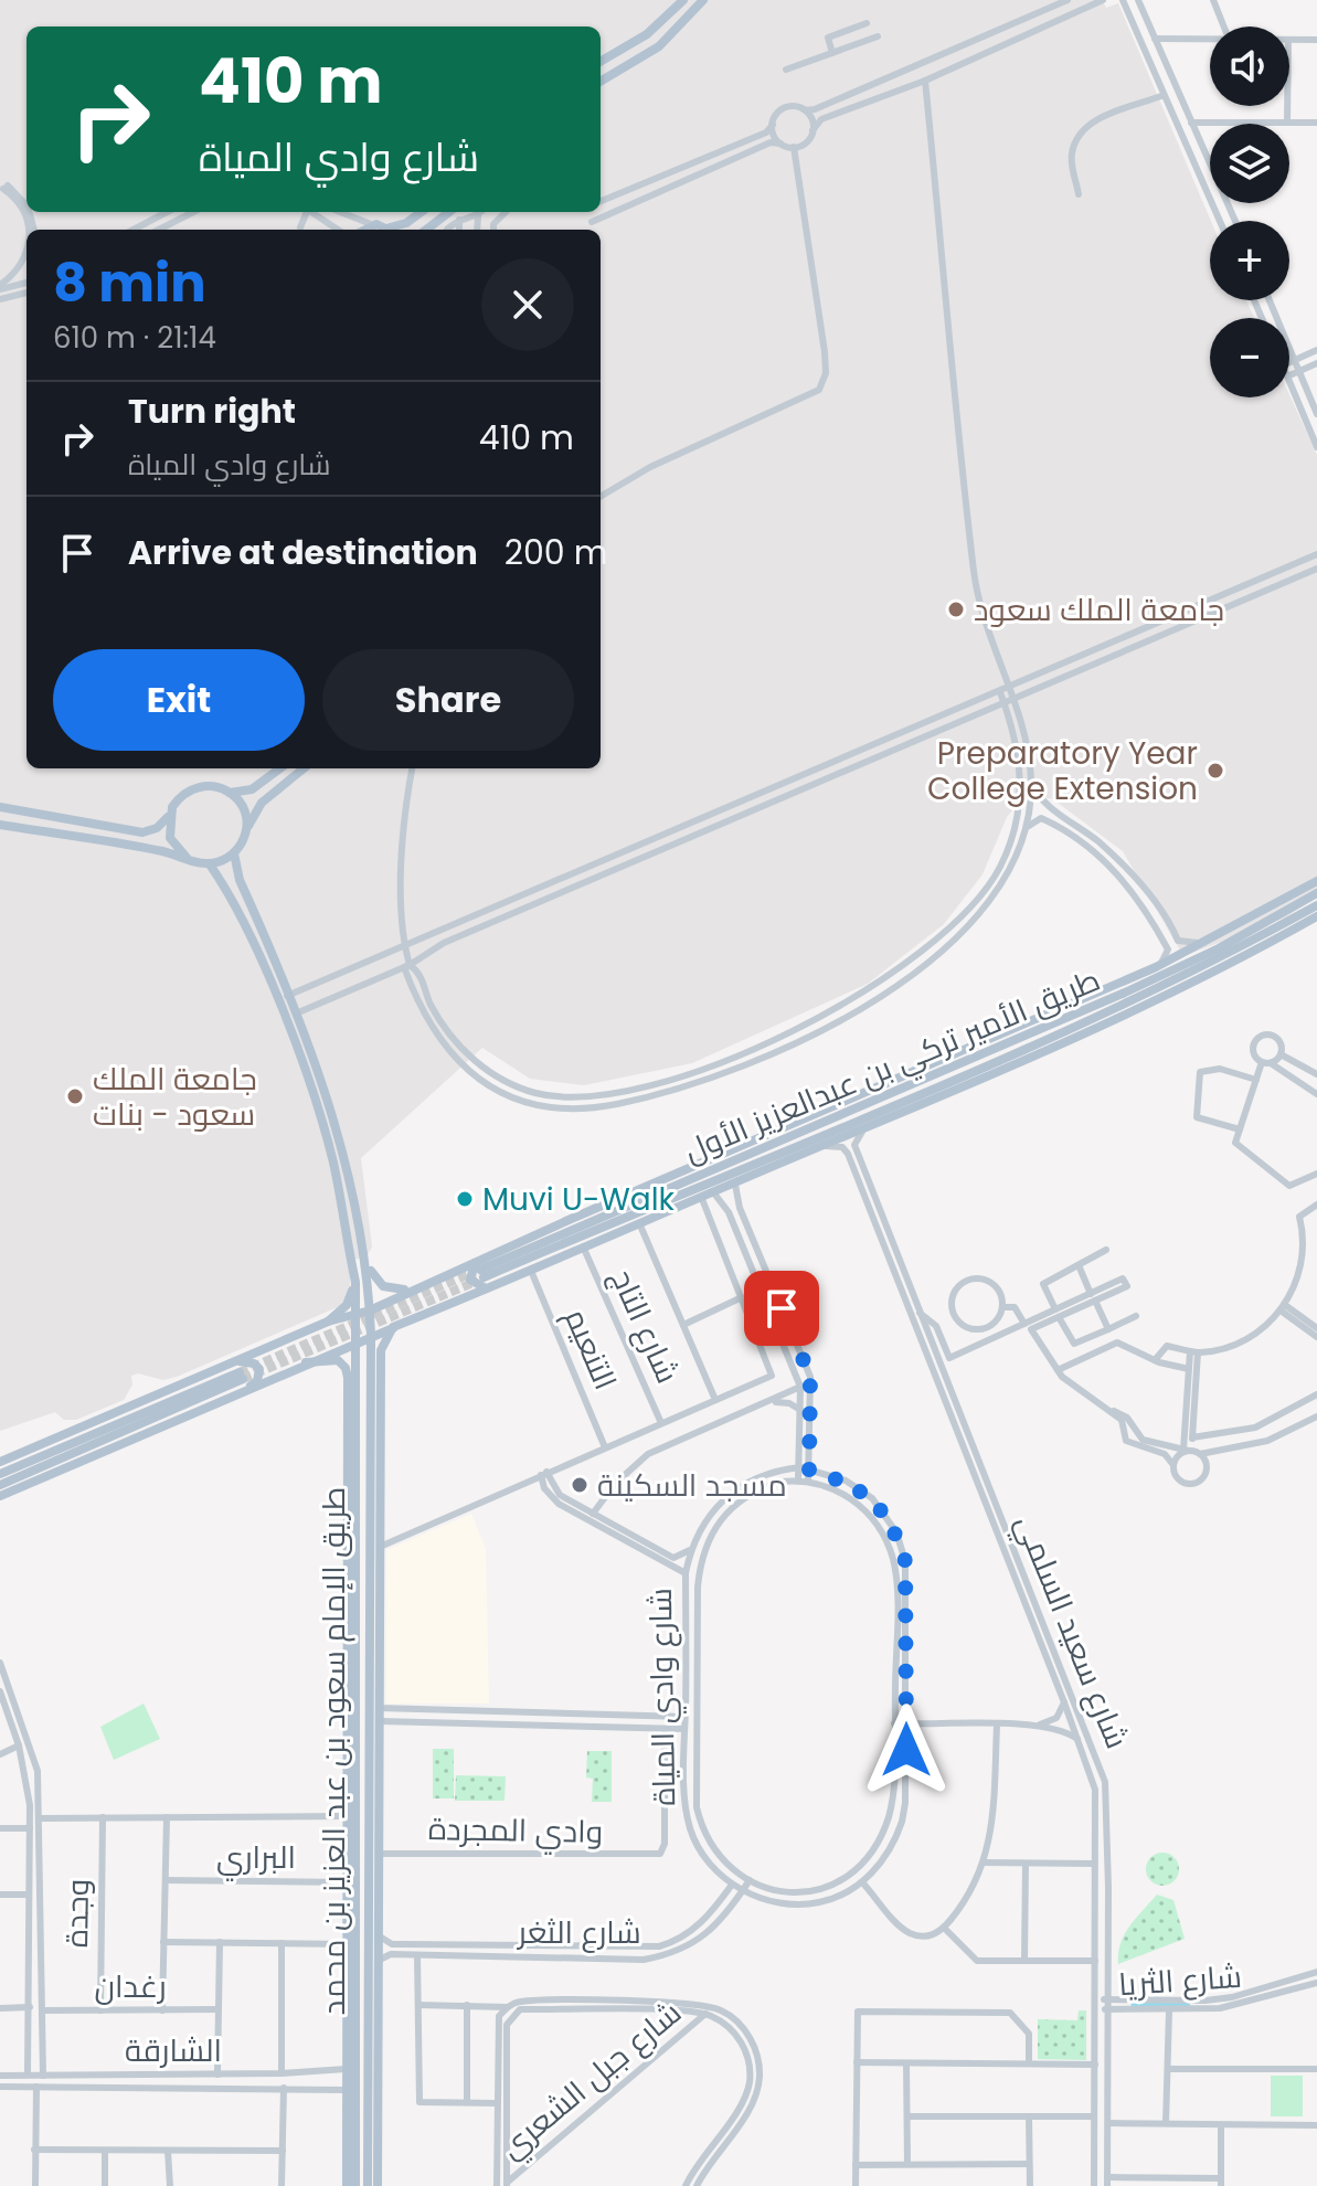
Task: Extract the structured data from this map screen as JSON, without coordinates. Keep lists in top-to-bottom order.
{
  "streets": {
    "main road": ["طريق الأمير تركي بن عبدالعزيز الأول", "طريق الإمام سعود بن عبد العزيز بن محمد"],
    "street": [
      "شارع التاج",
      "التنعيم",
      "شارع سعيد السلمي",
      "شارع وادي المياة",
      "وادي المجردة",
      "البراري",
      "وجدة",
      "شارع الثغر",
      "شارع الثريا",
      "رغدان",
      "الشارقة",
      "شارع جبل الشعري"
    ]
  },
  "crossings": [
    ["شارع سعيد السلمي", "شارع الثريا"],
    ["شارع وادي المياة", "شارع الثغر"],
    ["وجدة", "رغدان"]
  ],
  "places": [
    "جامعة الملك سعود",
    "Preparatory Year College Extension",
    "جامعة الملك سعود - بنات",
    "Muvi U-Walk",
    "مسجد السكينة"
  ],
  "page": {
    "map_buttons": ["+", "−"],
    "turn": ["410 m", "شارع وادي المياة"],
    "heading": ["8 min", "610 m · 21:14"],
    "list": [
      {
        "name": "Turn right",
        "note": "شارع وادي المياة",
        "value": "410 m"
      },
      {
        "name": "Arrive at destination",
        "value": "200 m"
      }
    ],
    "buttons": ["Exit", "Share"]
  }
}
